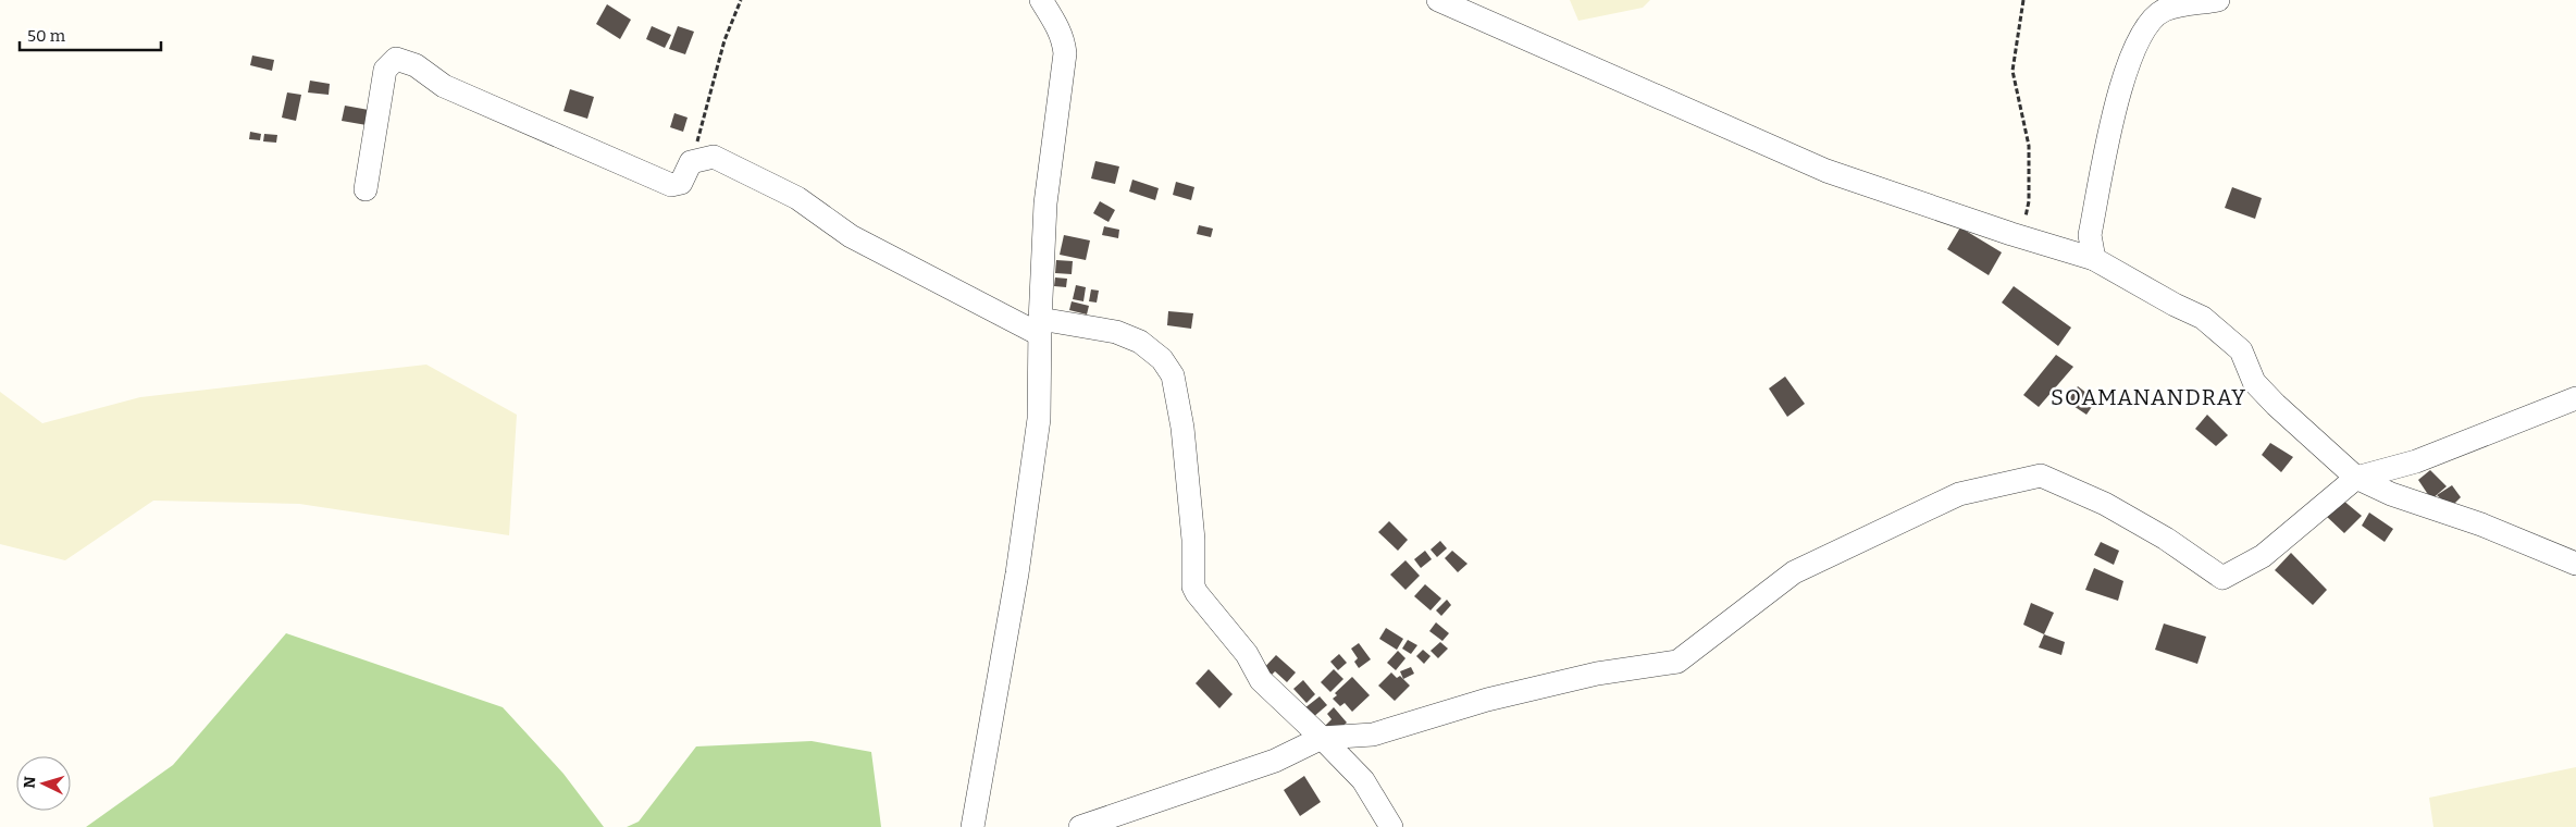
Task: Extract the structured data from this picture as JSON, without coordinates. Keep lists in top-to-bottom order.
{
  "districts": ["SOAMANANDRAY"],
  "scale_bar": "50 m",
  "north": "left"
}
